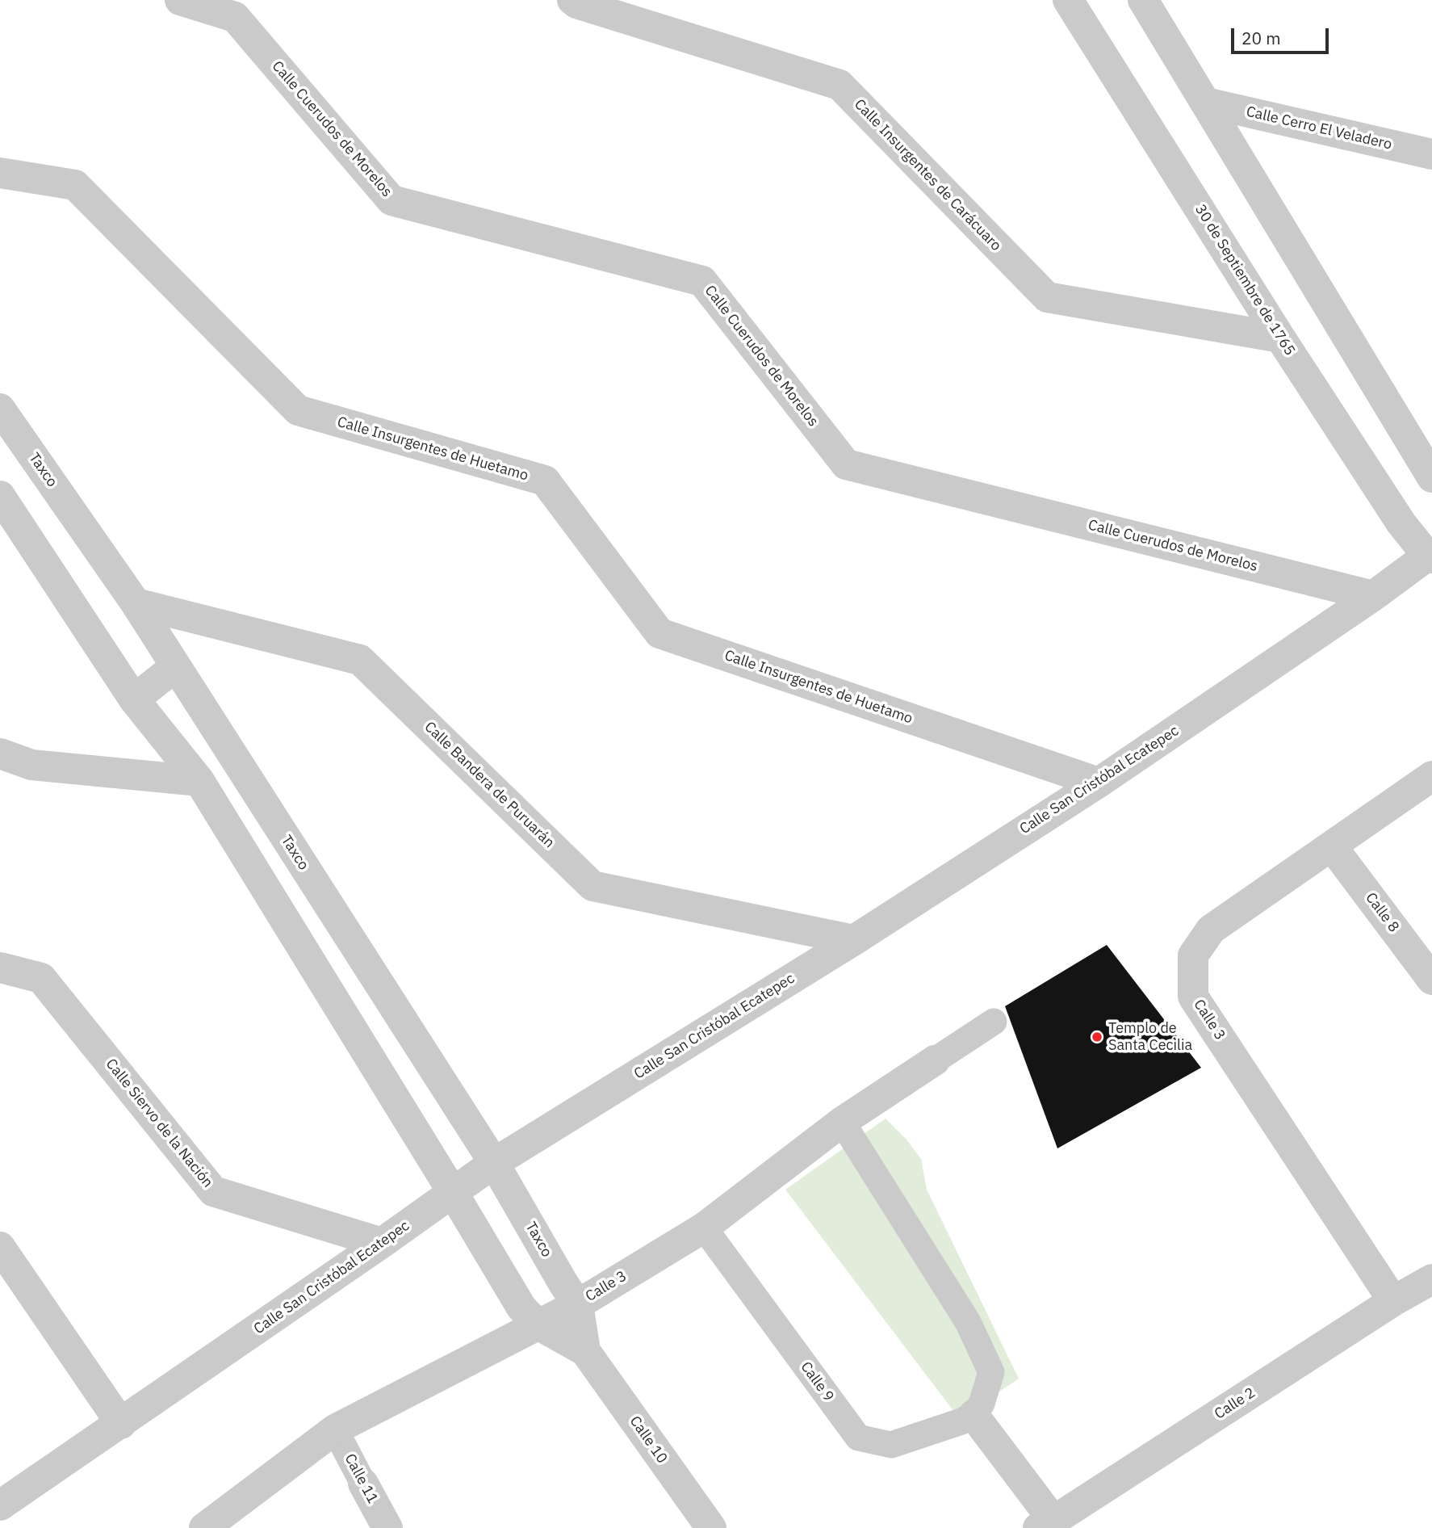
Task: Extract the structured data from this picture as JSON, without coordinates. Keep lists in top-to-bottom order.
{
  "streets": {
    "street": [
      "Calle Cerro El Veladero",
      "Calle Cuerudos de Morelos",
      "Calle Insurgentes de Carácuaro",
      "30 de Septiembre de 1765",
      "Calle Insurgentes de Huetamo",
      "Taxco",
      "Calle San Cristóbal Ecatepec",
      "Calle Bandera de Puruarán",
      "Calle 8",
      "Calle 3",
      "Calle Siervo de la Nación",
      "Calle 9",
      "Calle 2",
      "Calle 10",
      "Calle 11"
    ]
  },
  "crossings": [
    ["Calle Cuerudos de Morelos", "Calle San Cristóbal Ecatepec"],
    ["Calle Insurgentes de Carácuaro", "30 de Septiembre de 1765"],
    ["30 de Septiembre de 1765", "Calle San Cristóbal Ecatepec"],
    ["Calle Insurgentes de Huetamo", "Calle San Cristóbal Ecatepec"],
    ["Taxco", "Calle San Cristóbal Ecatepec"],
    ["Taxco", "Calle Bandera de Puruarán"],
    ["Taxco", "Calle 3"],
    ["Taxco", "Calle 10"],
    ["Calle San Cristóbal Ecatepec", "Calle Bandera de Puruarán"],
    ["Calle San Cristóbal Ecatepec", "Calle Siervo de la Nación"],
    ["Calle 8", "Calle 3"],
    ["Calle 3", "Calle 9"],
    ["Calle 3", "Calle 2"],
    ["Calle 3", "Calle 10"],
    ["Calle 3", "Calle 11"]
  ],
  "places": ["Templo de Santa Cecilia"],
  "scale_bar": "20 m"
}
